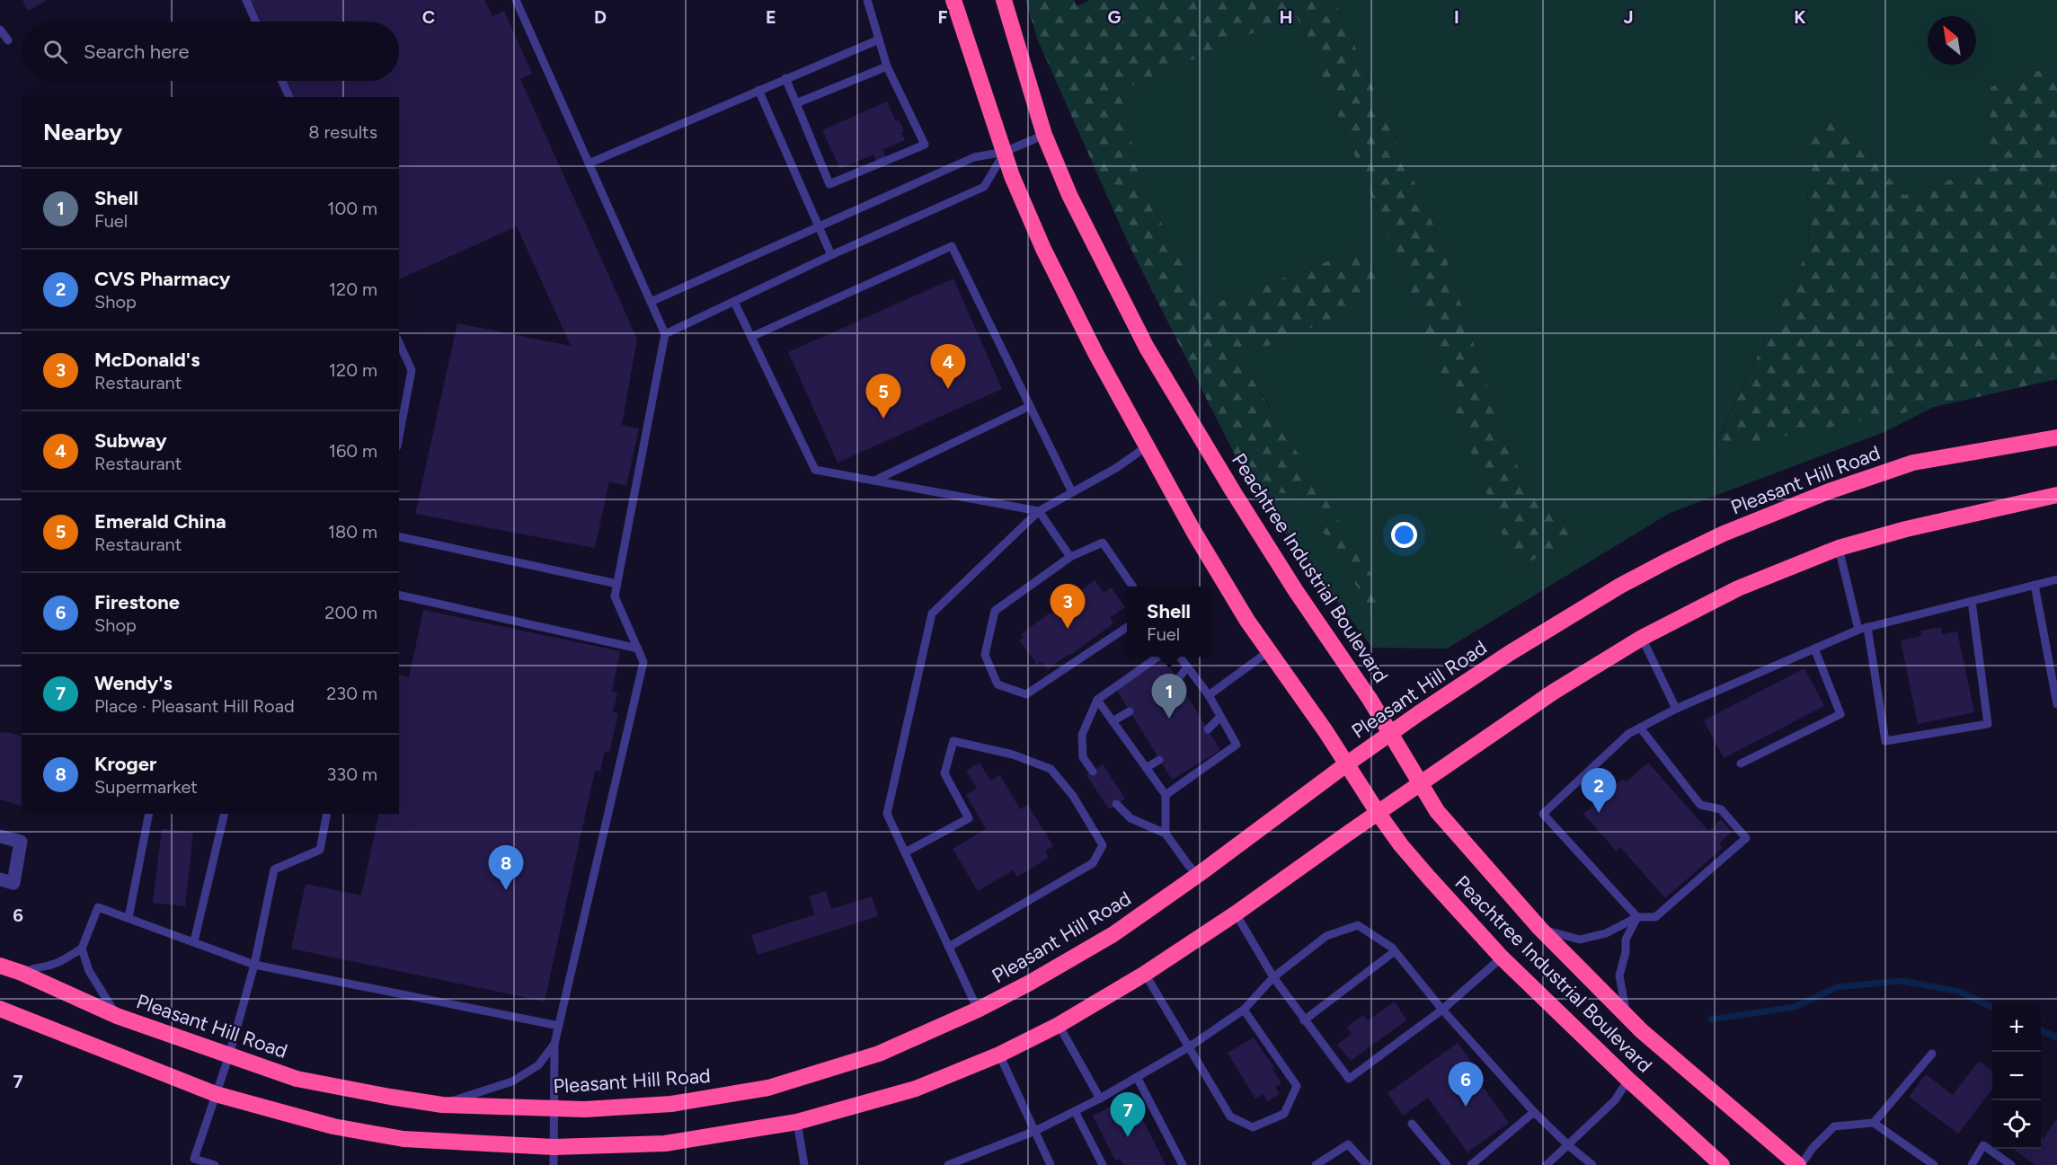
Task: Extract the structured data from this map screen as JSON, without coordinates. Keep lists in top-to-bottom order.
{
  "streets": {
    "highway": ["Pleasant Hill Road", "Peachtree Industrial Boulevard"]
  },
  "crossings": [
    ["Pleasant Hill Road", "Peachtree Industrial Boulevard"]
  ],
  "north": "top left",
  "page": {
    "search": "Search here",
    "heading": ["Nearby", "8 results"],
    "list": [
      {
        "mark": "1",
        "name": "Shell",
        "note": "Fuel",
        "value": "100 m"
      },
      {
        "mark": "2",
        "name": "CVS Pharmacy",
        "note": "Shop",
        "value": "120 m"
      },
      {
        "mark": "3",
        "name": "McDonald's",
        "note": "Restaurant",
        "value": "120 m"
      },
      {
        "mark": "4",
        "name": "Subway",
        "note": "Restaurant",
        "value": "160 m"
      },
      {
        "mark": "5",
        "name": "Emerald China",
        "note": "Restaurant",
        "value": "180 m"
      },
      {
        "mark": "6",
        "name": "Firestone",
        "note": "Shop",
        "value": "200 m"
      },
      {
        "mark": "7",
        "name": "Wendy's",
        "note": "Place · Pleasant Hill Road",
        "value": "230 m"
      },
      {
        "mark": "8",
        "name": "Kroger",
        "note": "Supermarket",
        "value": "330 m"
      }
    ],
    "pins": [
      "4",
      "5",
      "3",
      "1",
      "2",
      "8",
      "6",
      "7"
    ],
    "popup": ["Shell", "Fuel"],
    "map_buttons": ["+", "−"]
  },
  "grid": {
    "columns": [
      "C",
      "D",
      "E",
      "F",
      "G",
      "H",
      "I",
      "J",
      "K"
    ],
    "rows": ["6", "7"]
  }
}
